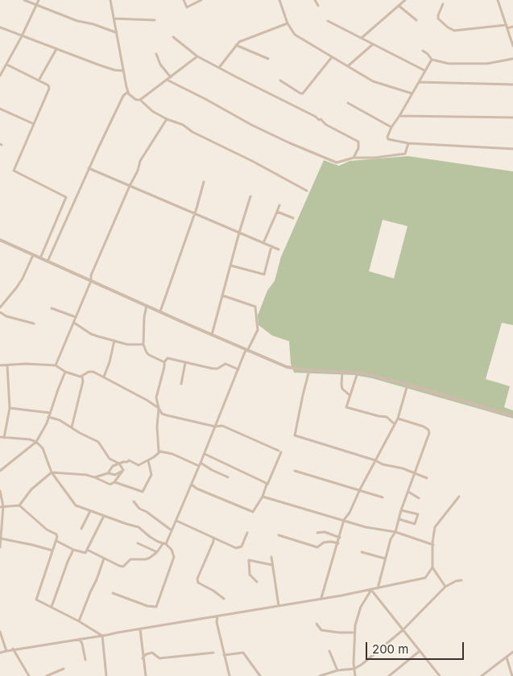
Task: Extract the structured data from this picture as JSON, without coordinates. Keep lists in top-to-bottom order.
{
  "scale_bar": "200 m"
}
